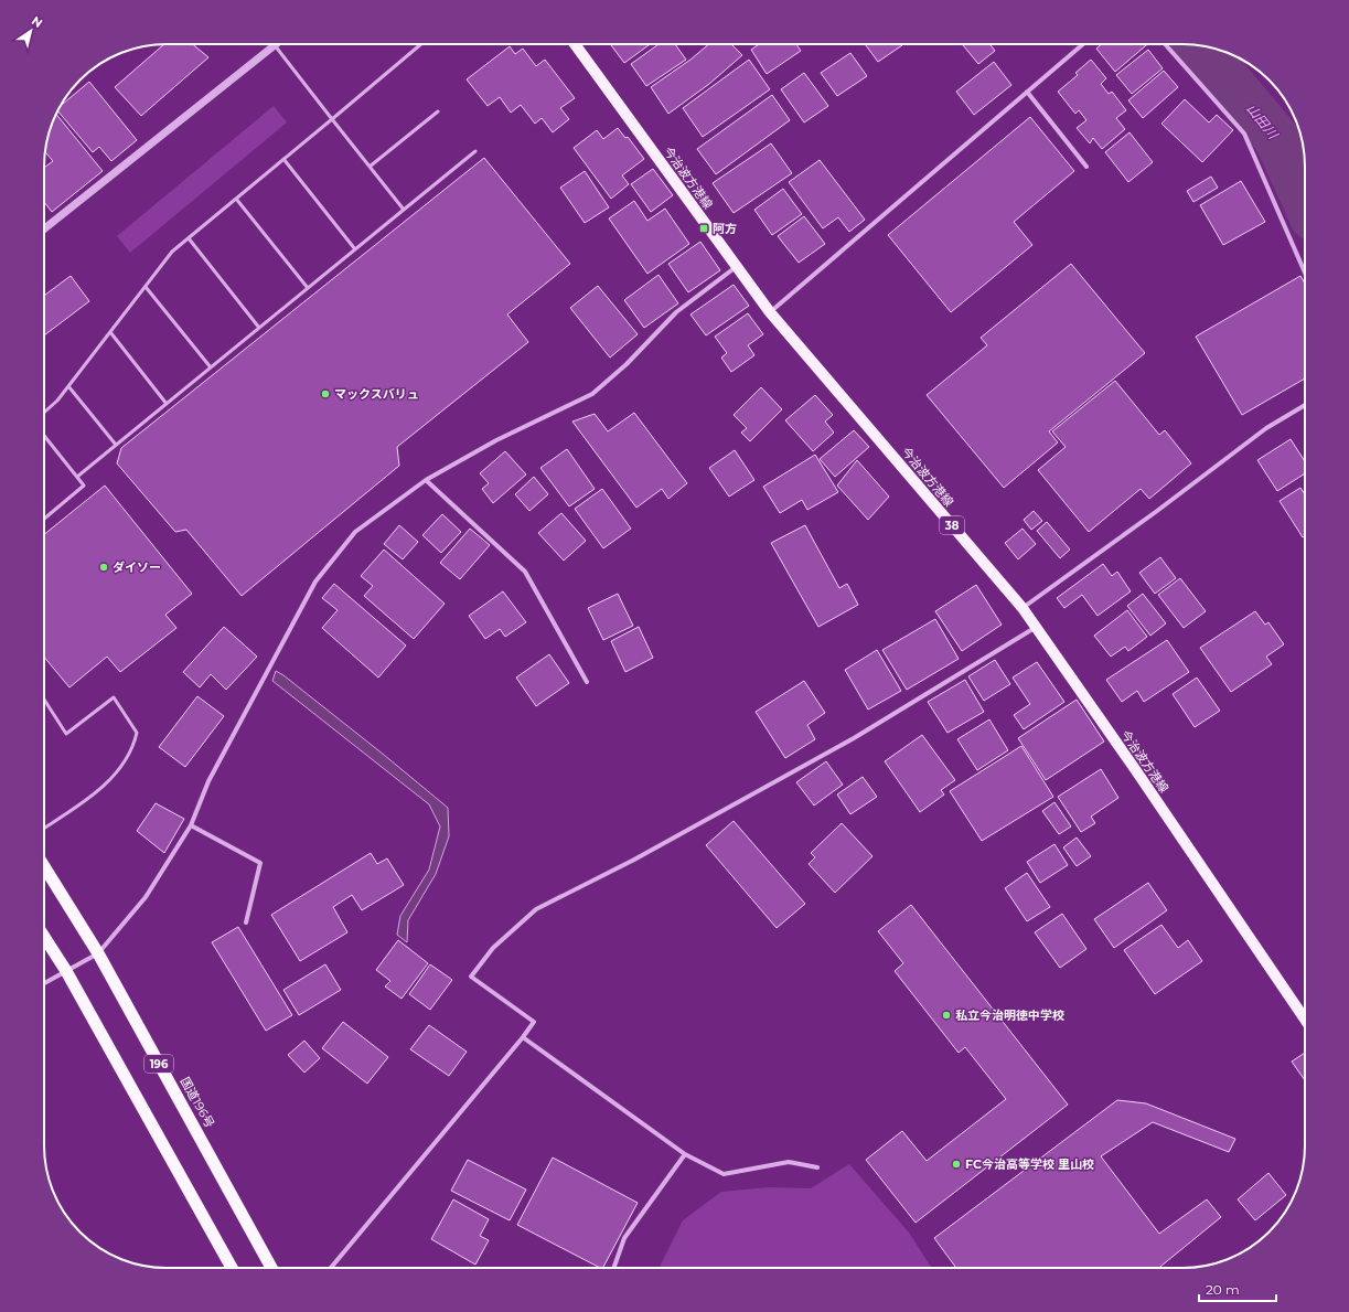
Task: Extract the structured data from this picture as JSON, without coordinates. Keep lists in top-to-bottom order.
{
  "streets": {
    "highway": ["196", "国道196号"],
    "main road": ["今治波方港線", "38"]
  },
  "water": ["山田川"],
  "places": {
    "transit": ["阿方"],
    "other": [
      "マックスバリュ",
      "ダイソー",
      "私立今治明徳中学校",
      "FC今治高等学校 里山校"
    ]
  },
  "scale_bar": "20 m",
  "north": "top right"
}
